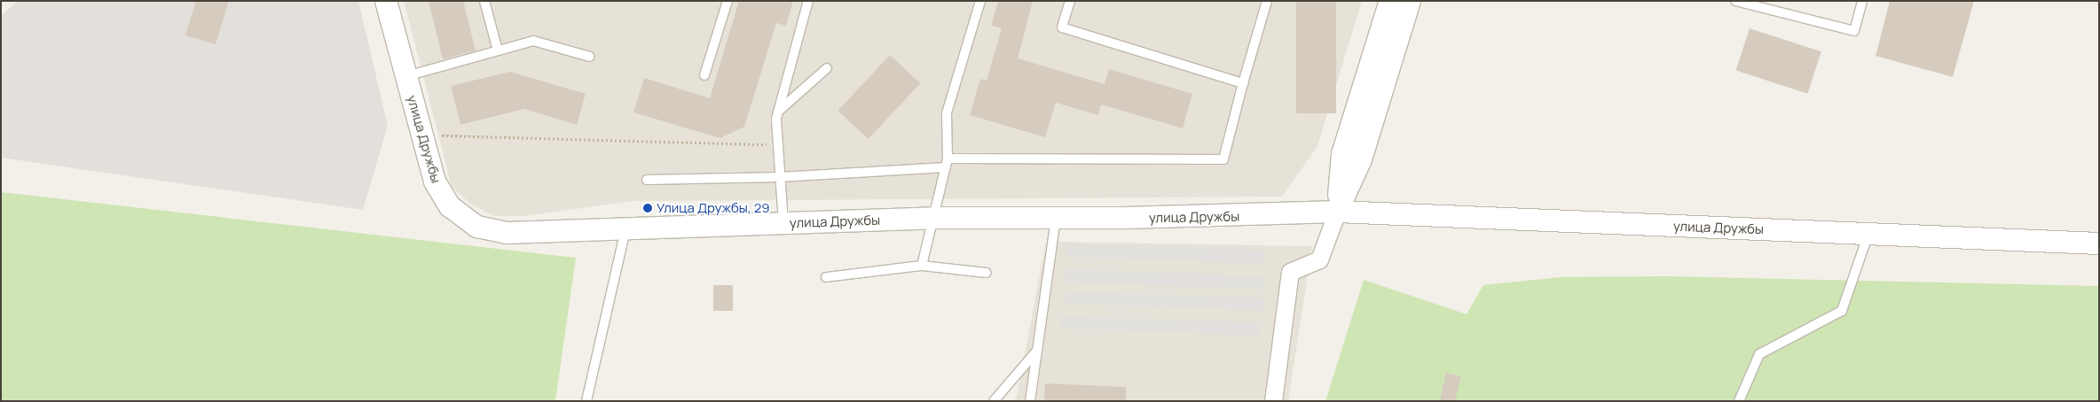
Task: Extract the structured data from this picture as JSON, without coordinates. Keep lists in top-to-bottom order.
{
  "streets": {
    "street": ["улица Дружбы"]
  },
  "places": ["Улица Дружбы, 29"]
}
